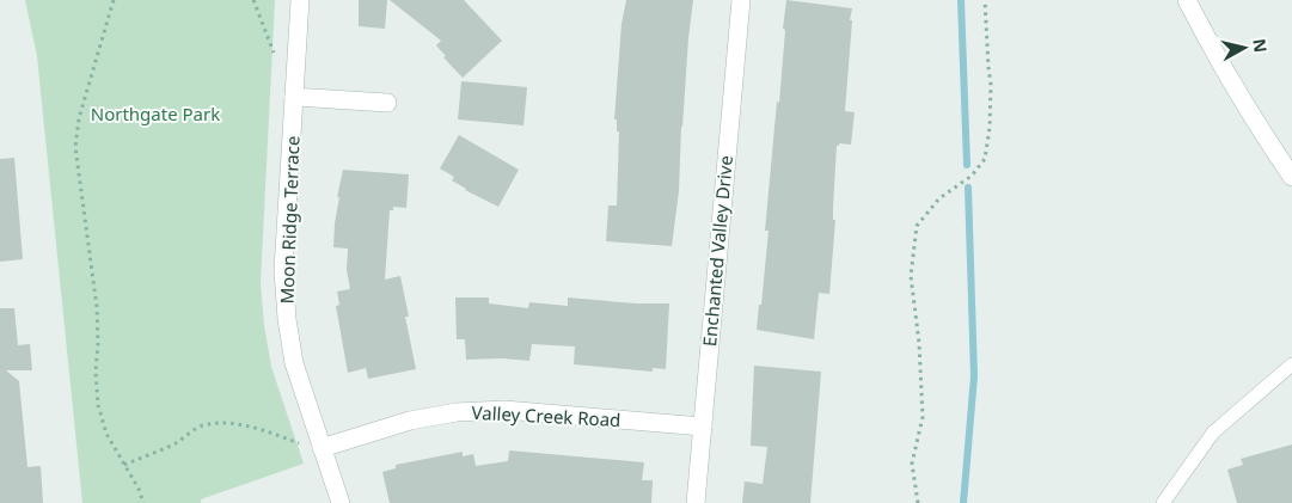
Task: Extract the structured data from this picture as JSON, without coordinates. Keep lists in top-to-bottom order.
{
  "streets": {
    "street": ["Moon Ridge Terrace", "Enchanted Valley Drive", "Valley Creek Road"]
  },
  "crossings": [
    ["Moon Ridge Terrace", "Valley Creek Road"],
    ["Enchanted Valley Drive", "Valley Creek Road"]
  ],
  "parks": ["Northgate Park"],
  "north": "right"
}
